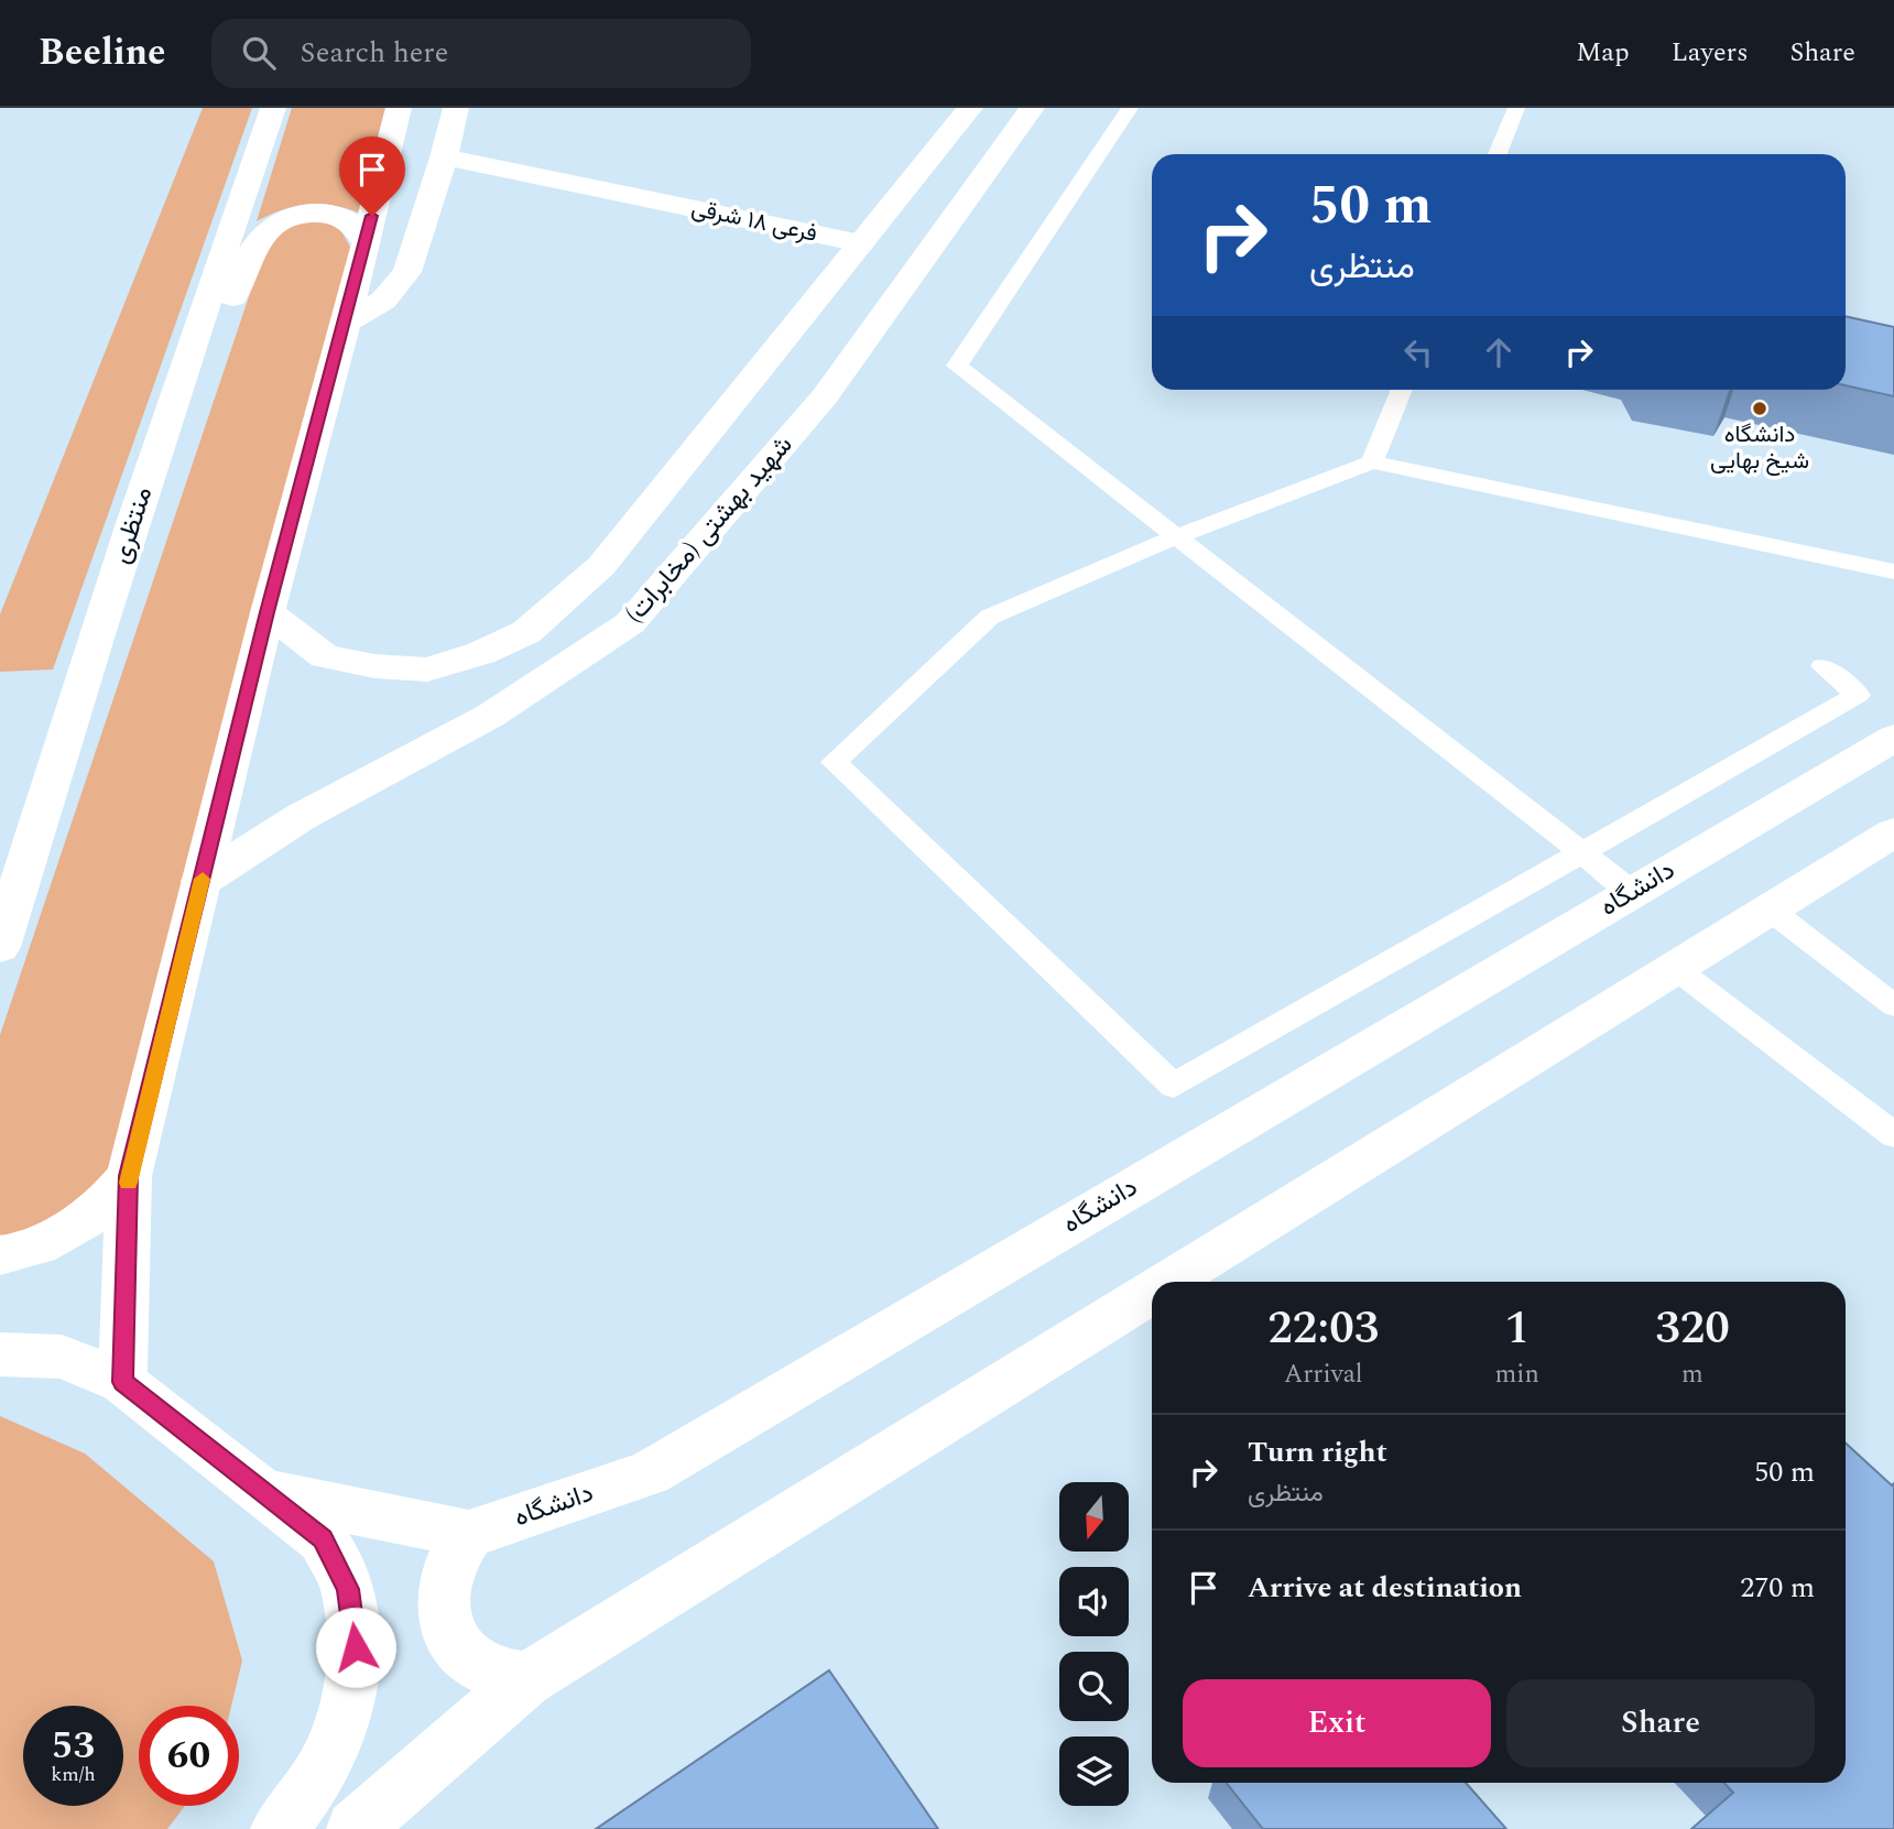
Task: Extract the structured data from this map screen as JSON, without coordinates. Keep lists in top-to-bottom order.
{
  "streets": {
    "main road": [
      "فرعی ۱۸ شرقی",
      "منتظری",
      "شهید بهشتی (مخابرات)",
      "دانشگاه"
    ]
  },
  "places": ["دانشگاه شیخ بهایی"],
  "north": "bottom",
  "page": {
    "header": "Beeline",
    "search": "Search here",
    "nav": ["Map", "Layers", "Share"],
    "turn": ["50 m", "منتظری"],
    "eta": [
      "22:03",
      "Arrival",
      "1",
      "min",
      "320",
      "m"
    ],
    "list": [
      {
        "name": "Turn right",
        "note": "منتظری",
        "value": "50 m"
      },
      {
        "name": "Arrive at destination",
        "value": "270 m"
      }
    ],
    "buttons": ["Exit", "Share"],
    "speed": "53 km/h",
    "limit": "60"
  }
}
